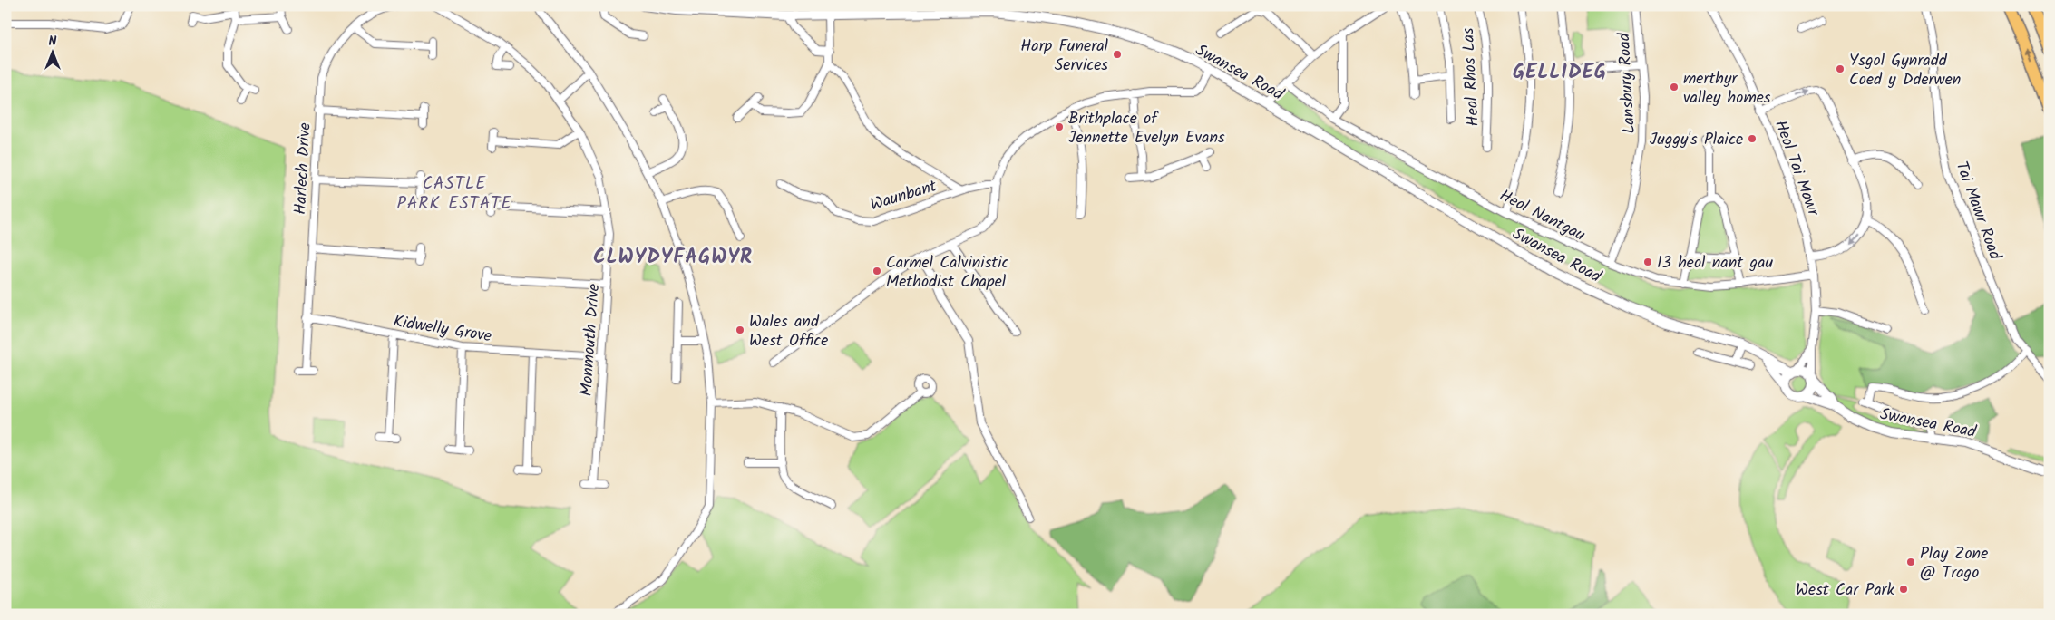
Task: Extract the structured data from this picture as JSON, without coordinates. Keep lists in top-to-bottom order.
{
  "streets": {
    "street": [
      "Swansea Road",
      "Heol Rhos Las",
      "Lansbury Road",
      "Heol Tai Mawr",
      "Harlech Drive",
      "Waunbant",
      "Tai Mawr Road",
      "Heol Nantgau",
      "Kidwelly Grove",
      "Monmouth Drive"
    ]
  },
  "crossings": [
    ["Swansea Road", "Heol Tai Mawr"],
    ["Lansbury Road", "Heol Nantgau"],
    ["Heol Tai Mawr", "Heol Nantgau"],
    ["Harlech Drive", "Kidwelly Grove"],
    ["Kidwelly Grove", "Monmouth Drive"]
  ],
  "districts": ["GELLIDEG", "CASTLE PARK ESTATE", "CLWYDYFAGWYR"],
  "places": [
    "Harp Funeral Services",
    "Ysgol Gynradd Coed y Dderwen",
    "merthyr valley homes",
    "Brithplace of Jennette Evelyn Evans",
    "Juggy's Plaice",
    "13 heol nant gau",
    "Carmel Calvinistic Methodist Chapel",
    "Wales and West Office",
    "Play Zone @ Trago",
    "West Car Park"
  ],
  "north": "top"
}
